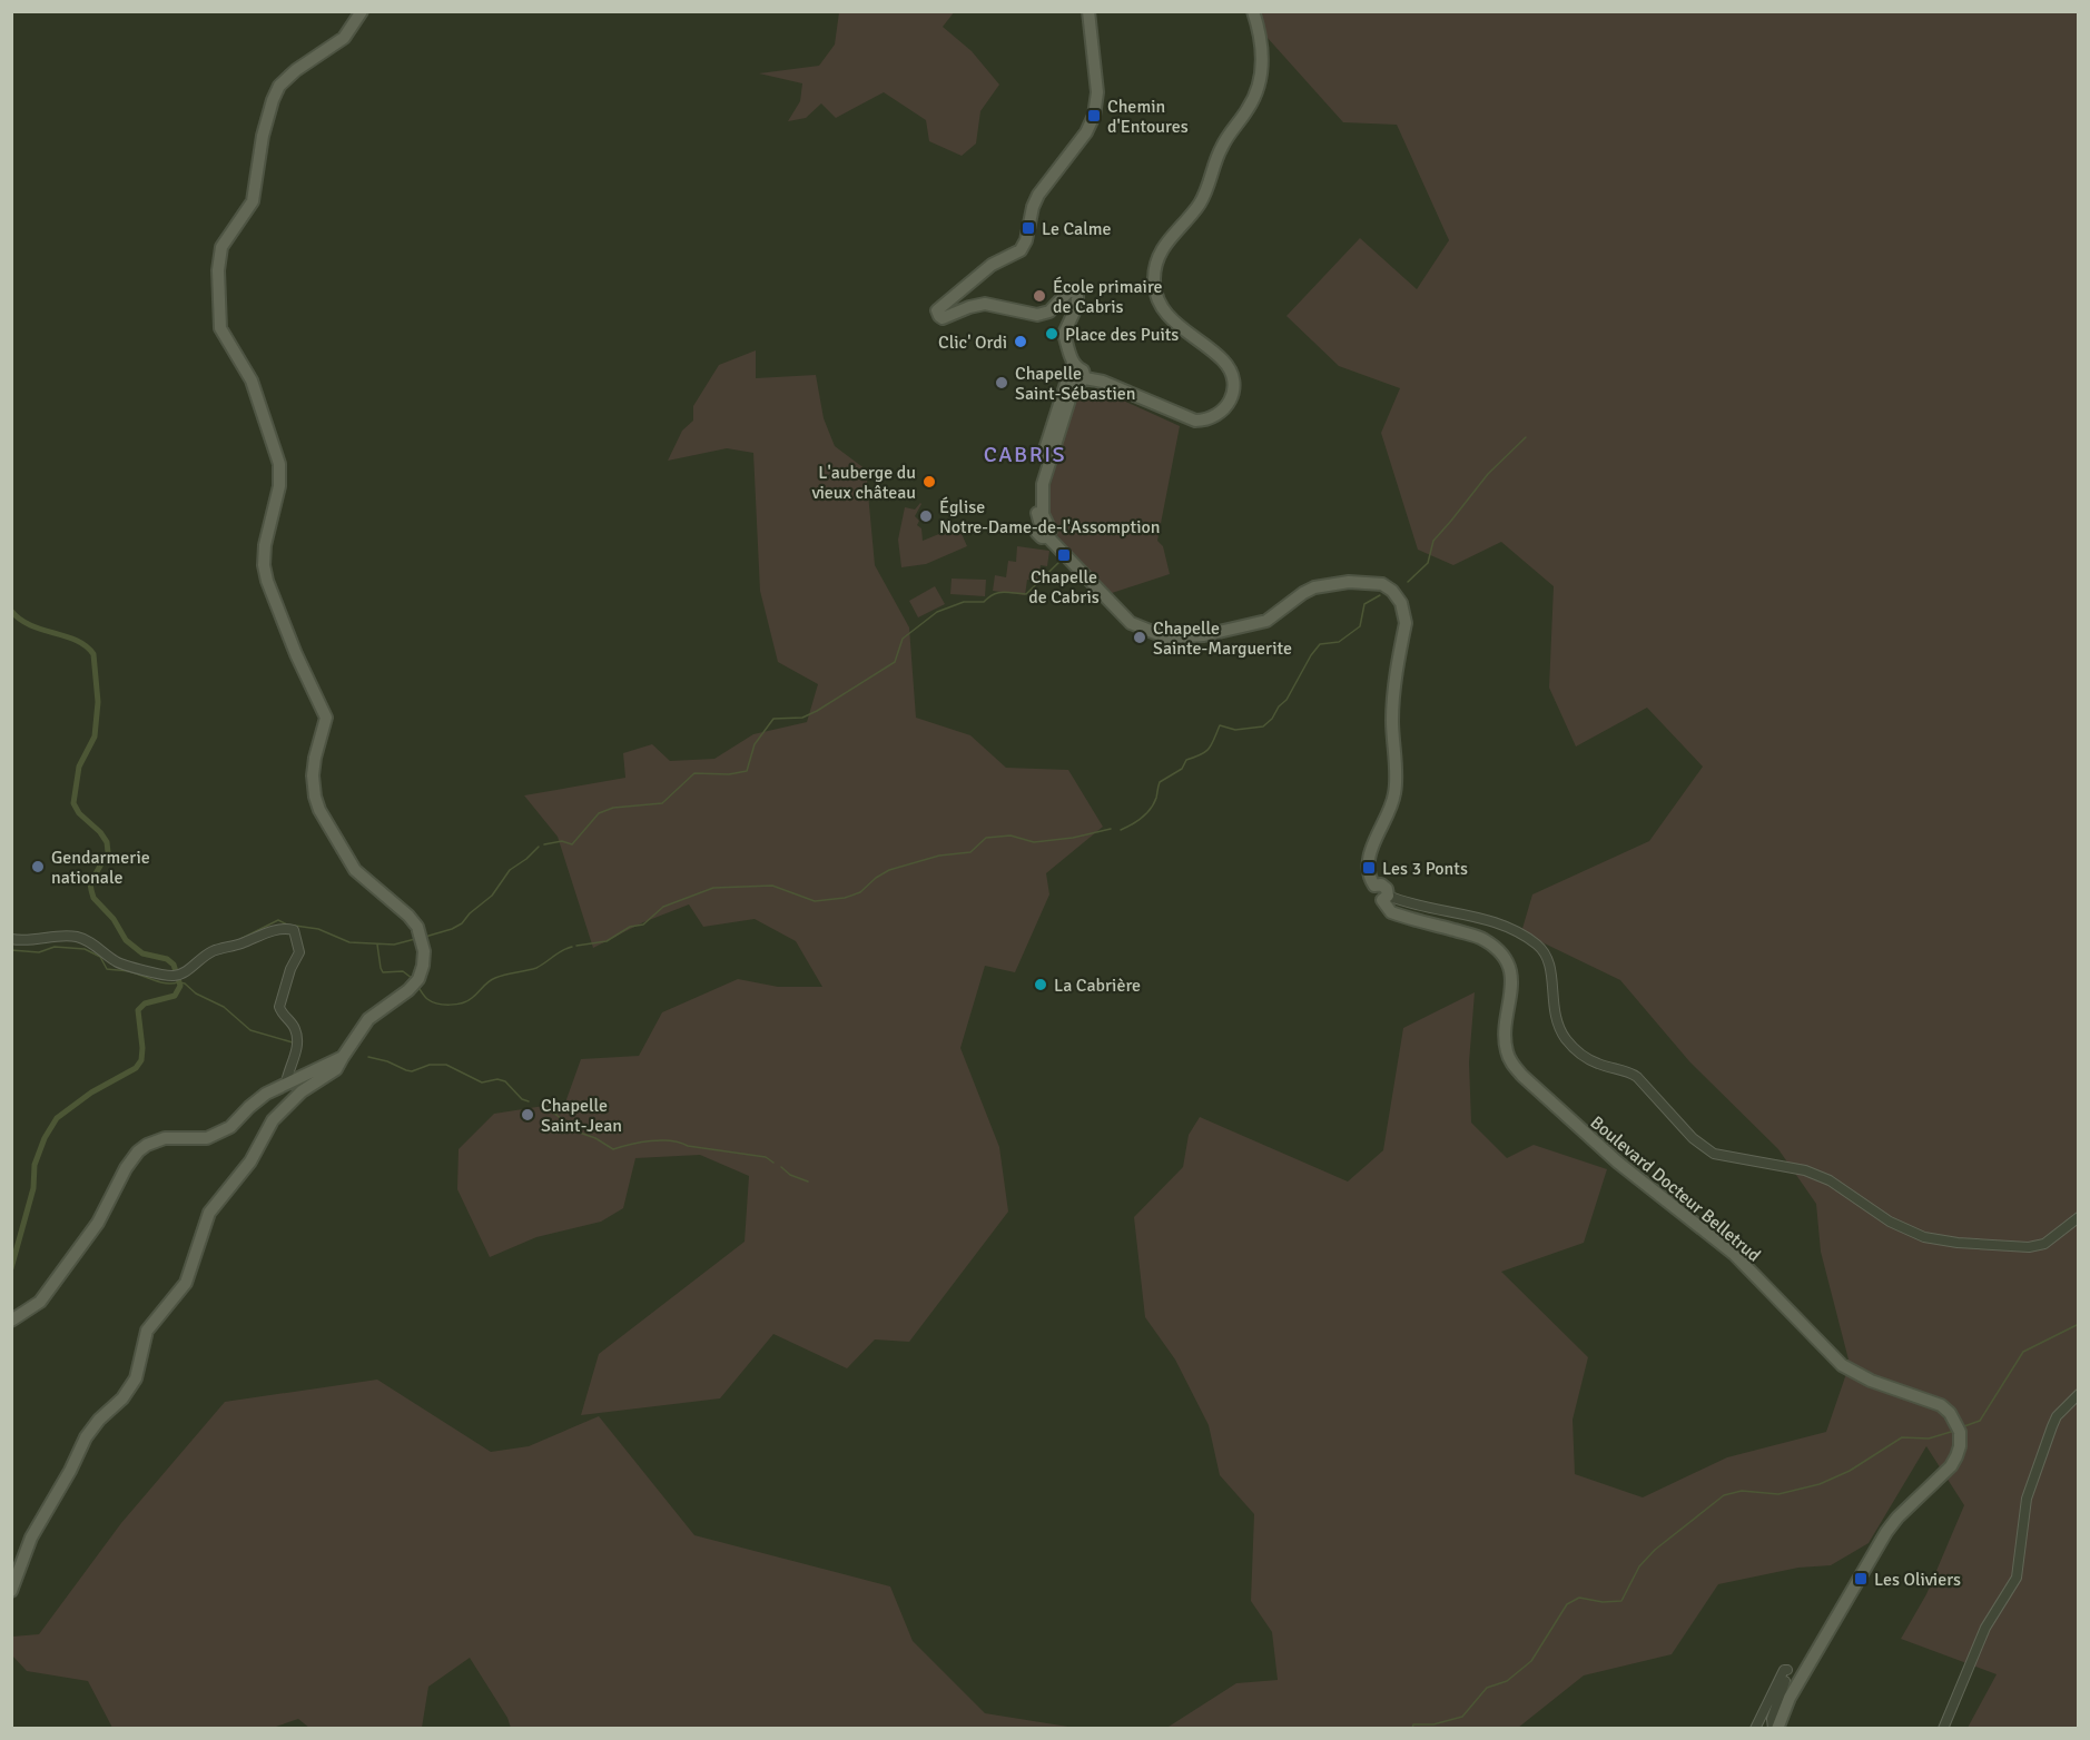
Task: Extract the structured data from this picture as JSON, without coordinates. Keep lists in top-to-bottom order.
{
  "streets": {
    "main road": ["Boulevard Docteur Belletrud"]
  },
  "districts": ["CABRIS"],
  "places": {
    "transit": [
      "Chemin d'Entoures",
      "Le Calme",
      "Chapelle de Cabris",
      "Les 3 Ponts",
      "Les Oliviers"
    ],
    "other": [
      "École primaire de Cabris",
      "Place des Puits",
      "Clic' Ordi",
      "Chapelle Saint-Sébastien",
      "L'auberge du vieux château",
      "Église Notre-Dame-de-l'Assomption",
      "Chapelle Sainte-Marguerite",
      "Gendarmerie nationale",
      "La Cabrière",
      "Chapelle Saint-Jean"
    ]
  }
}
